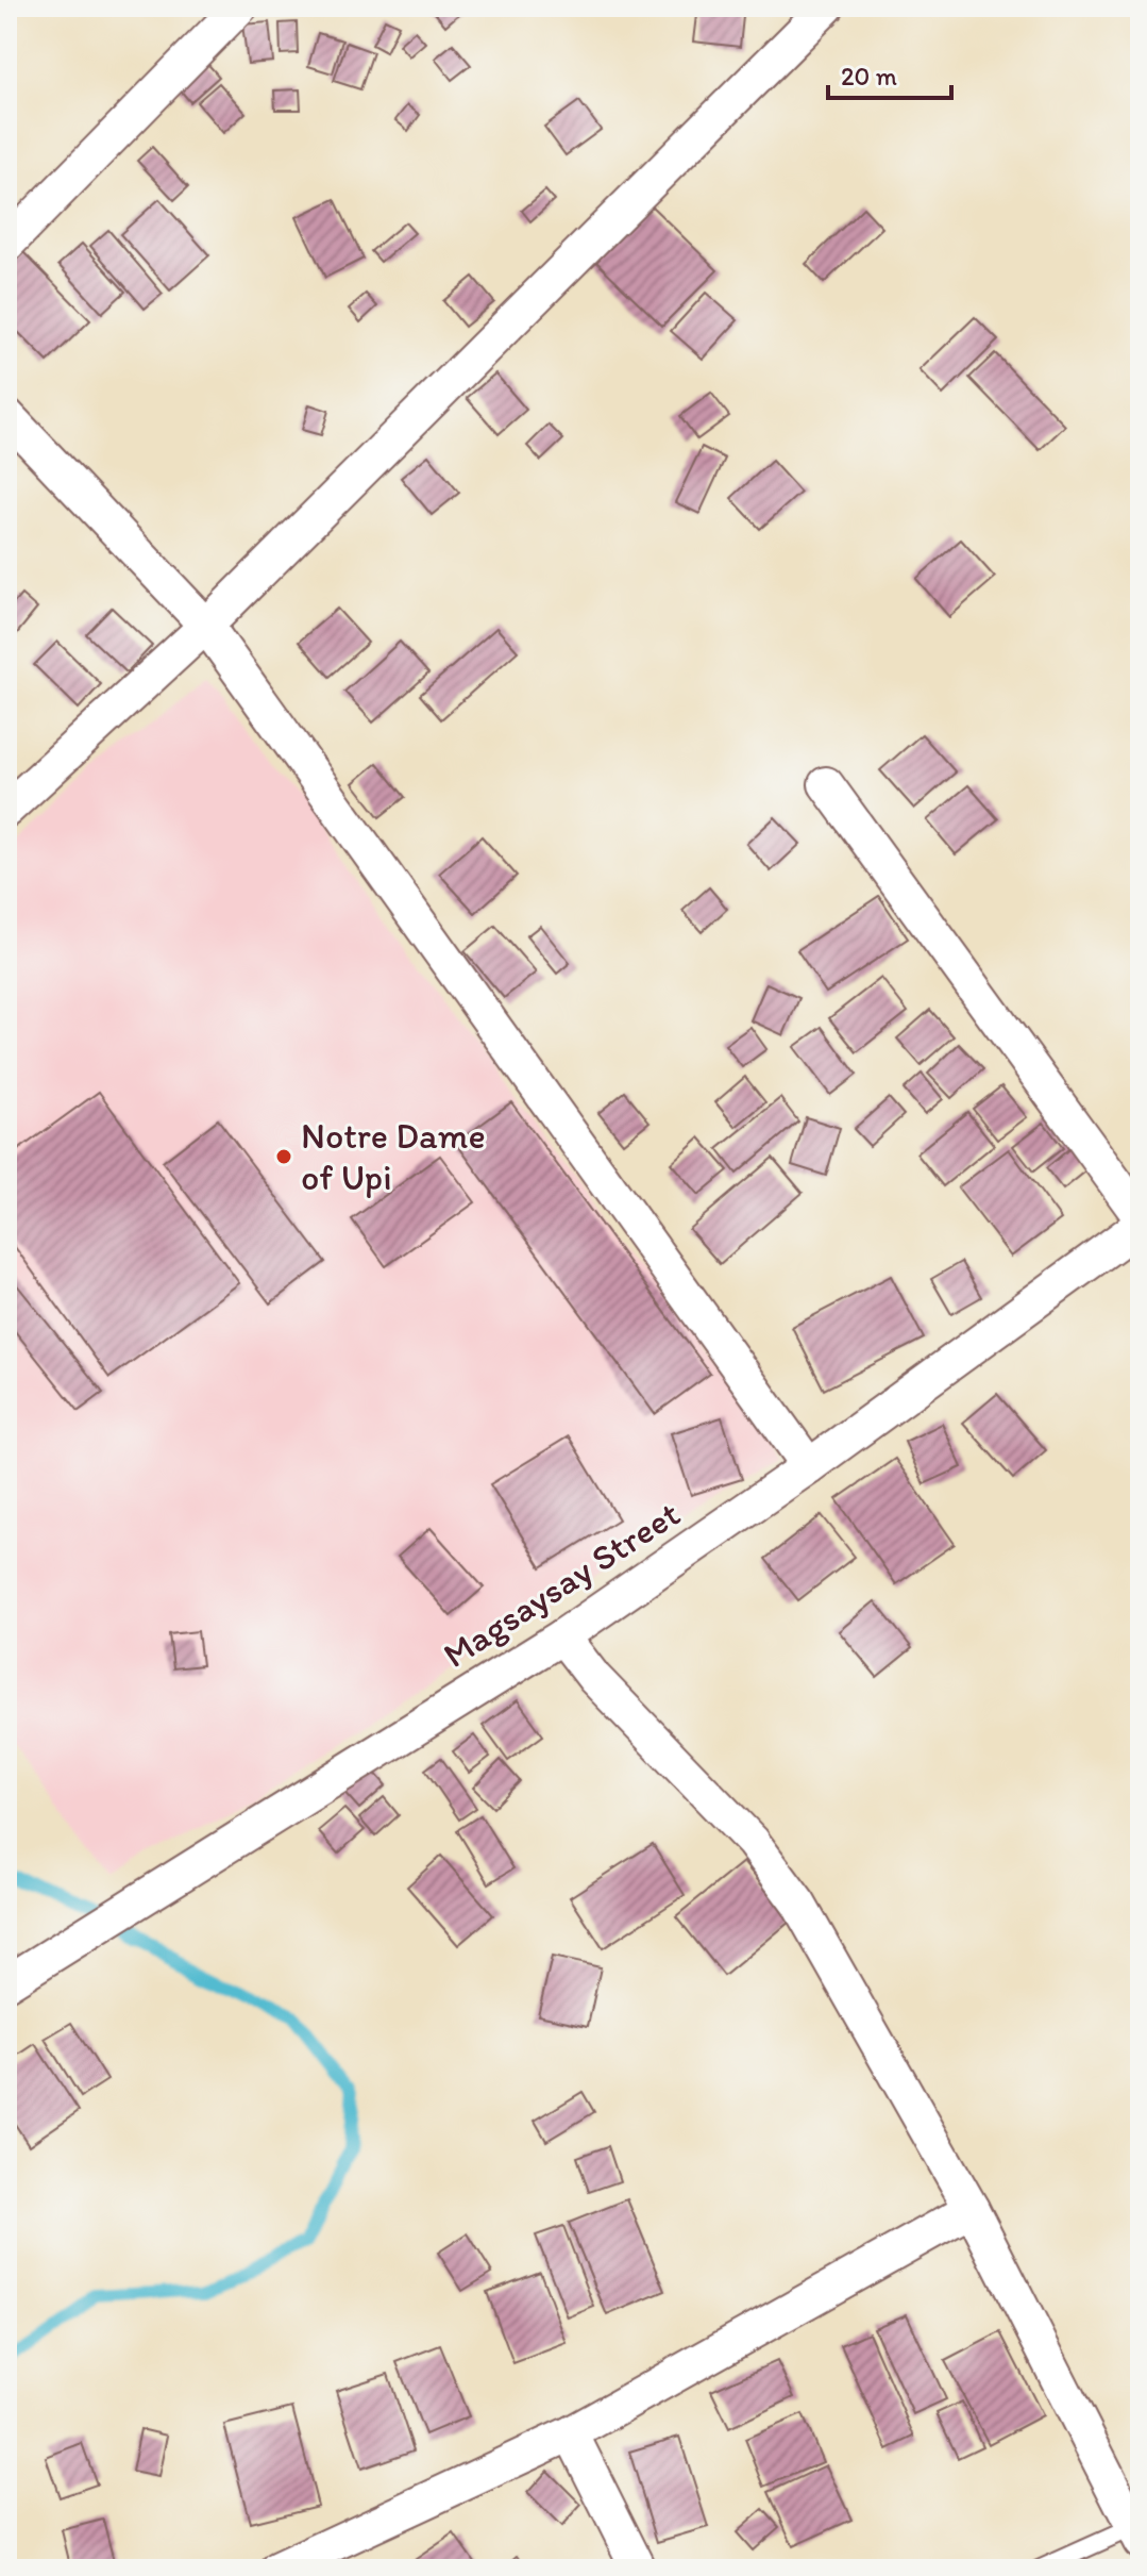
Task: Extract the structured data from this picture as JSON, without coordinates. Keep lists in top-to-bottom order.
{
  "streets": {
    "street": ["Magsaysay Street"]
  },
  "places": ["Notre Dame of Upi"],
  "scale_bar": "20 m"
}
